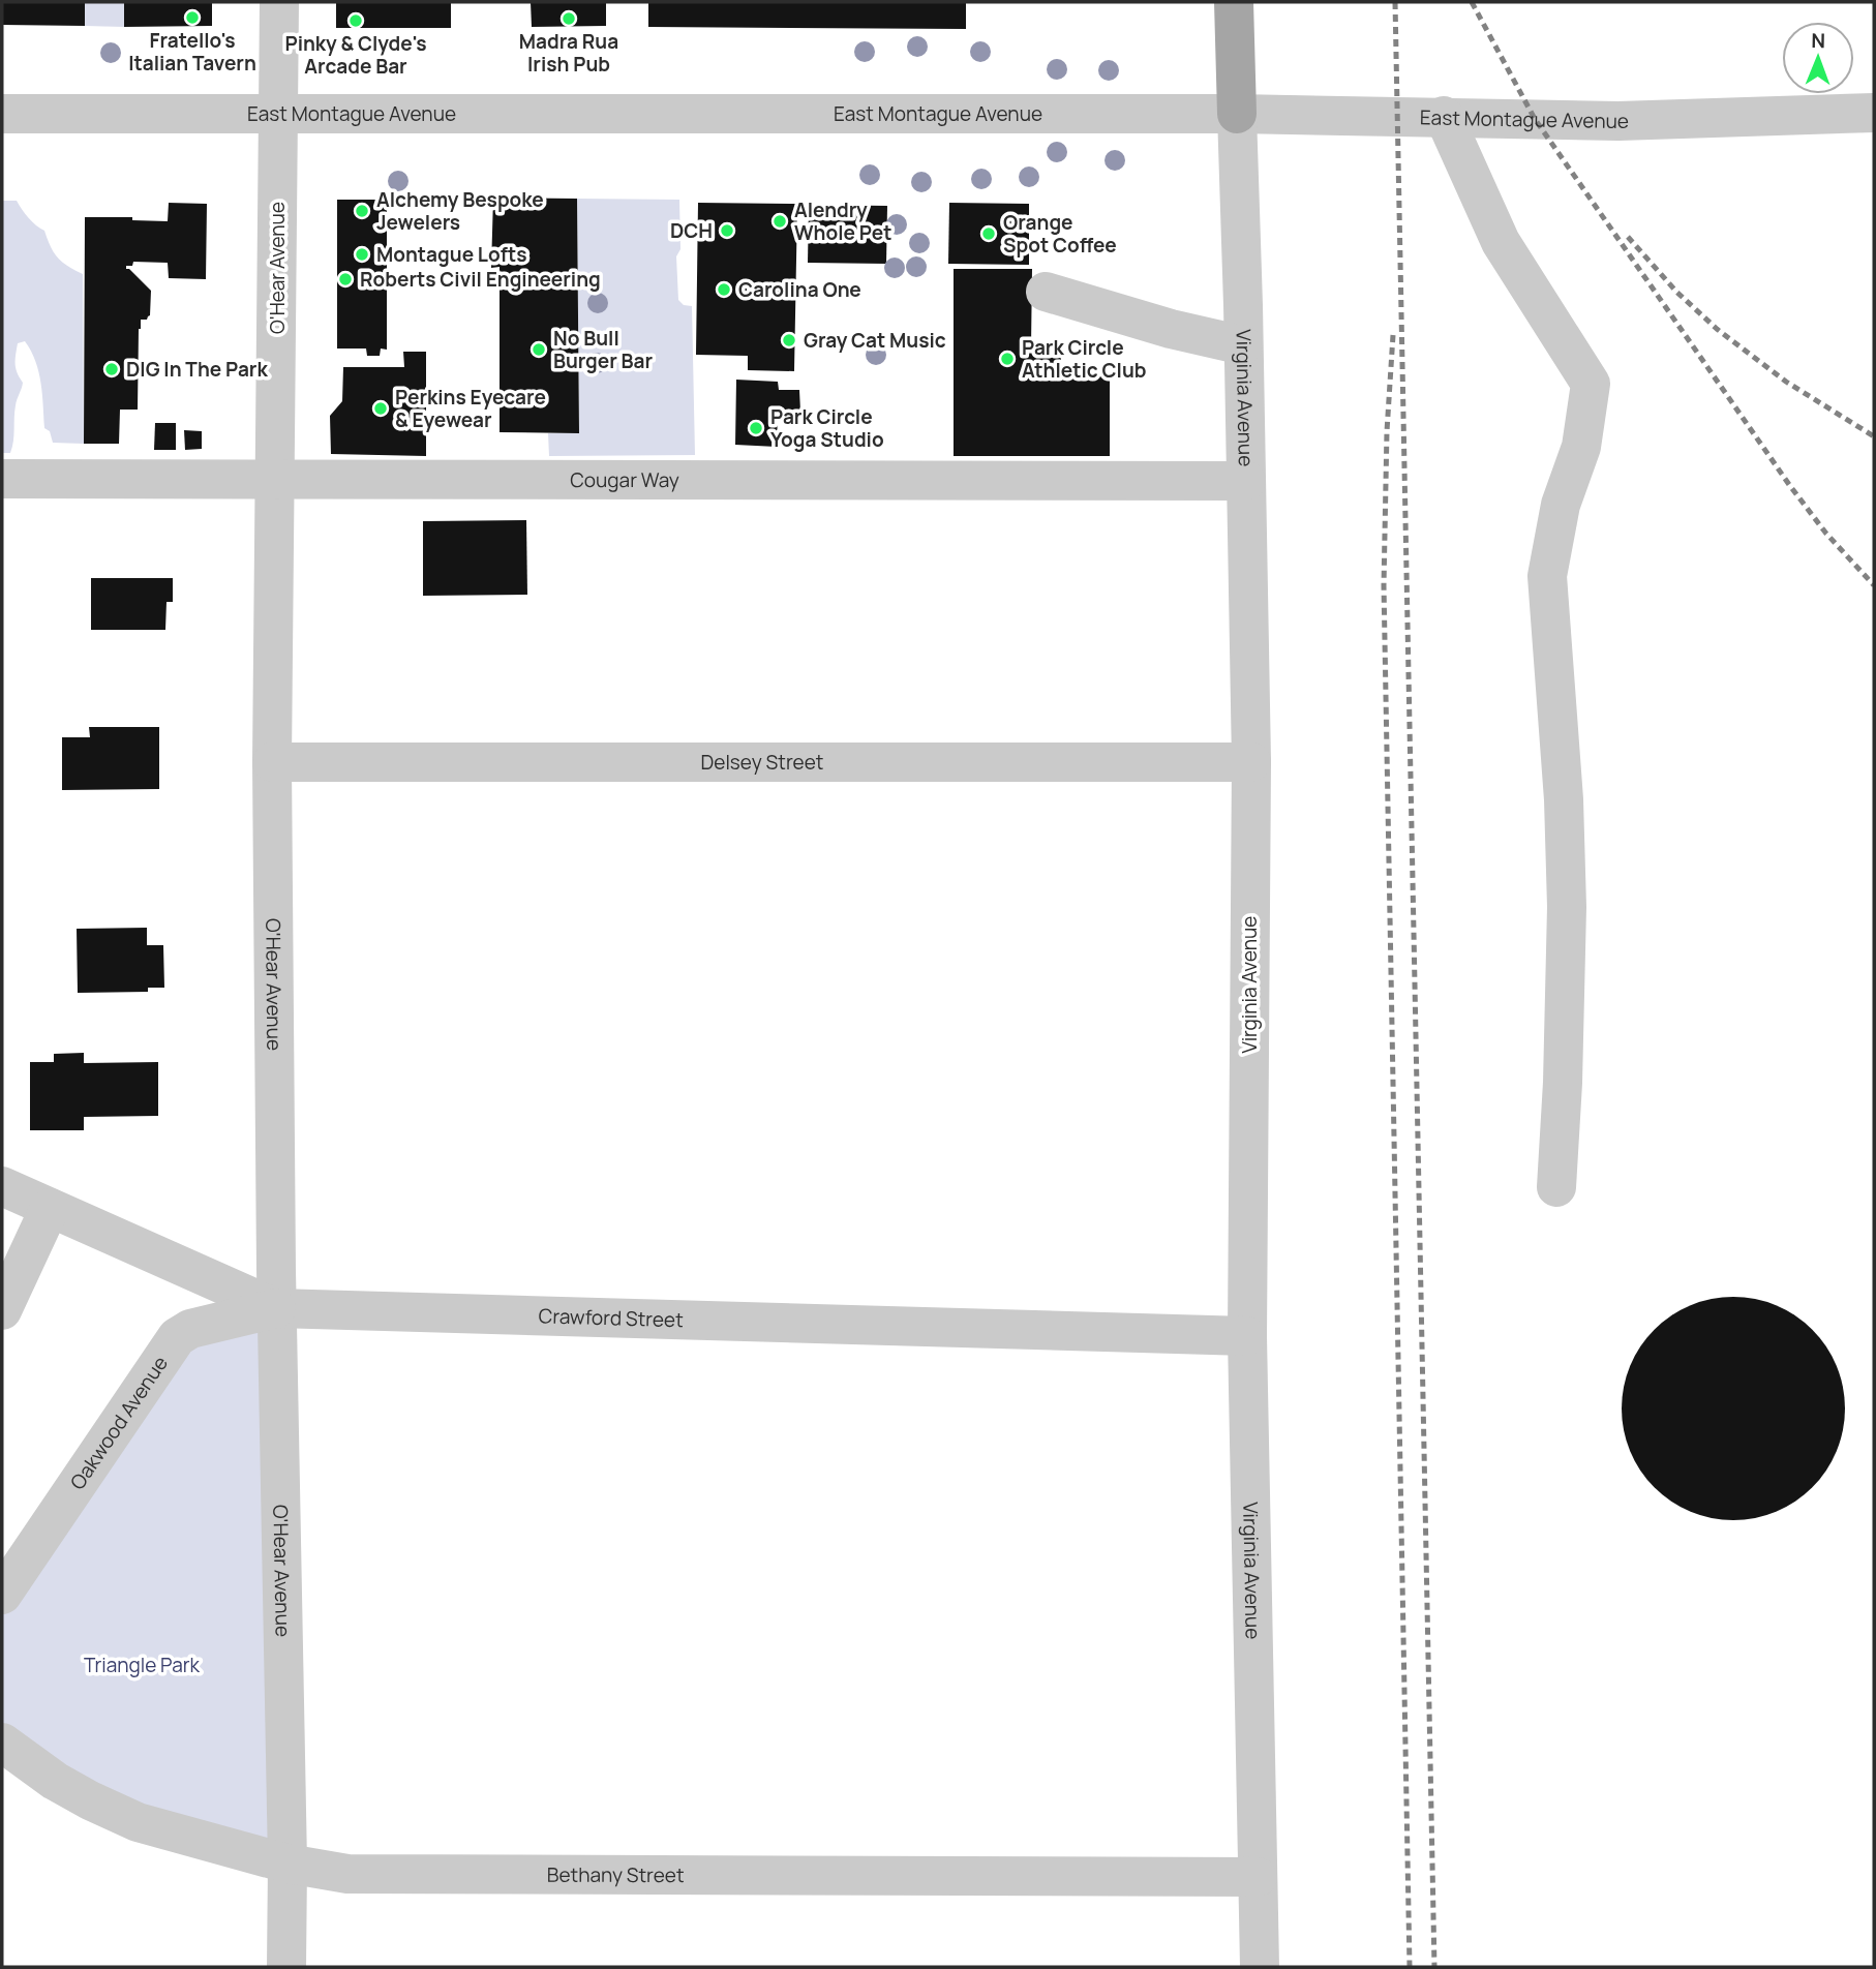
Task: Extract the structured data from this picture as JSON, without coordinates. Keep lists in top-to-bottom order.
{
  "streets": {
    "main road": ["Virginia Avenue"],
    "street": [
      "East Montague Avenue",
      "O'Hear Avenue",
      "Cougar Way",
      "Delsey Street",
      "Crawford Street",
      "Oakwood Avenue",
      "Bethany Street"
    ]
  },
  "crossings": [
    ["East Montague Avenue", "O'Hear Avenue"],
    ["East Montague Avenue", "Virginia Avenue"],
    ["O'Hear Avenue", "Cougar Way"],
    ["O'Hear Avenue", "Delsey Street"],
    ["O'Hear Avenue", "Crawford Street"],
    ["O'Hear Avenue", "Oakwood Avenue"],
    ["O'Hear Avenue", "Bethany Street"],
    ["Virginia Avenue", "Cougar Way"],
    ["Virginia Avenue", "Delsey Street"],
    ["Virginia Avenue", "Crawford Street"],
    ["Virginia Avenue", "Bethany Street"],
    ["Crawford Street", "Oakwood Avenue"]
  ],
  "parks": ["Triangle Park"],
  "places": [
    "Fratello's Italian Tavern",
    "Madra Rua Irish Pub",
    "Pinky & Clyde's Arcade Bar",
    "Alchemy Bespoke Jewelers",
    "Alendry Whole Pet",
    "DCH",
    "Orange Spot Coffee",
    "Montague Lofts",
    "Roberts Civil Engineering",
    "Carolina One",
    "Gray Cat Music",
    "No Bull Burger Bar",
    "Park Circle Athletic Club",
    "DIG In The Park",
    "Perkins Eyecare & Eyewear",
    "Park Circle Yoga Studio"
  ],
  "north": "top"
}
